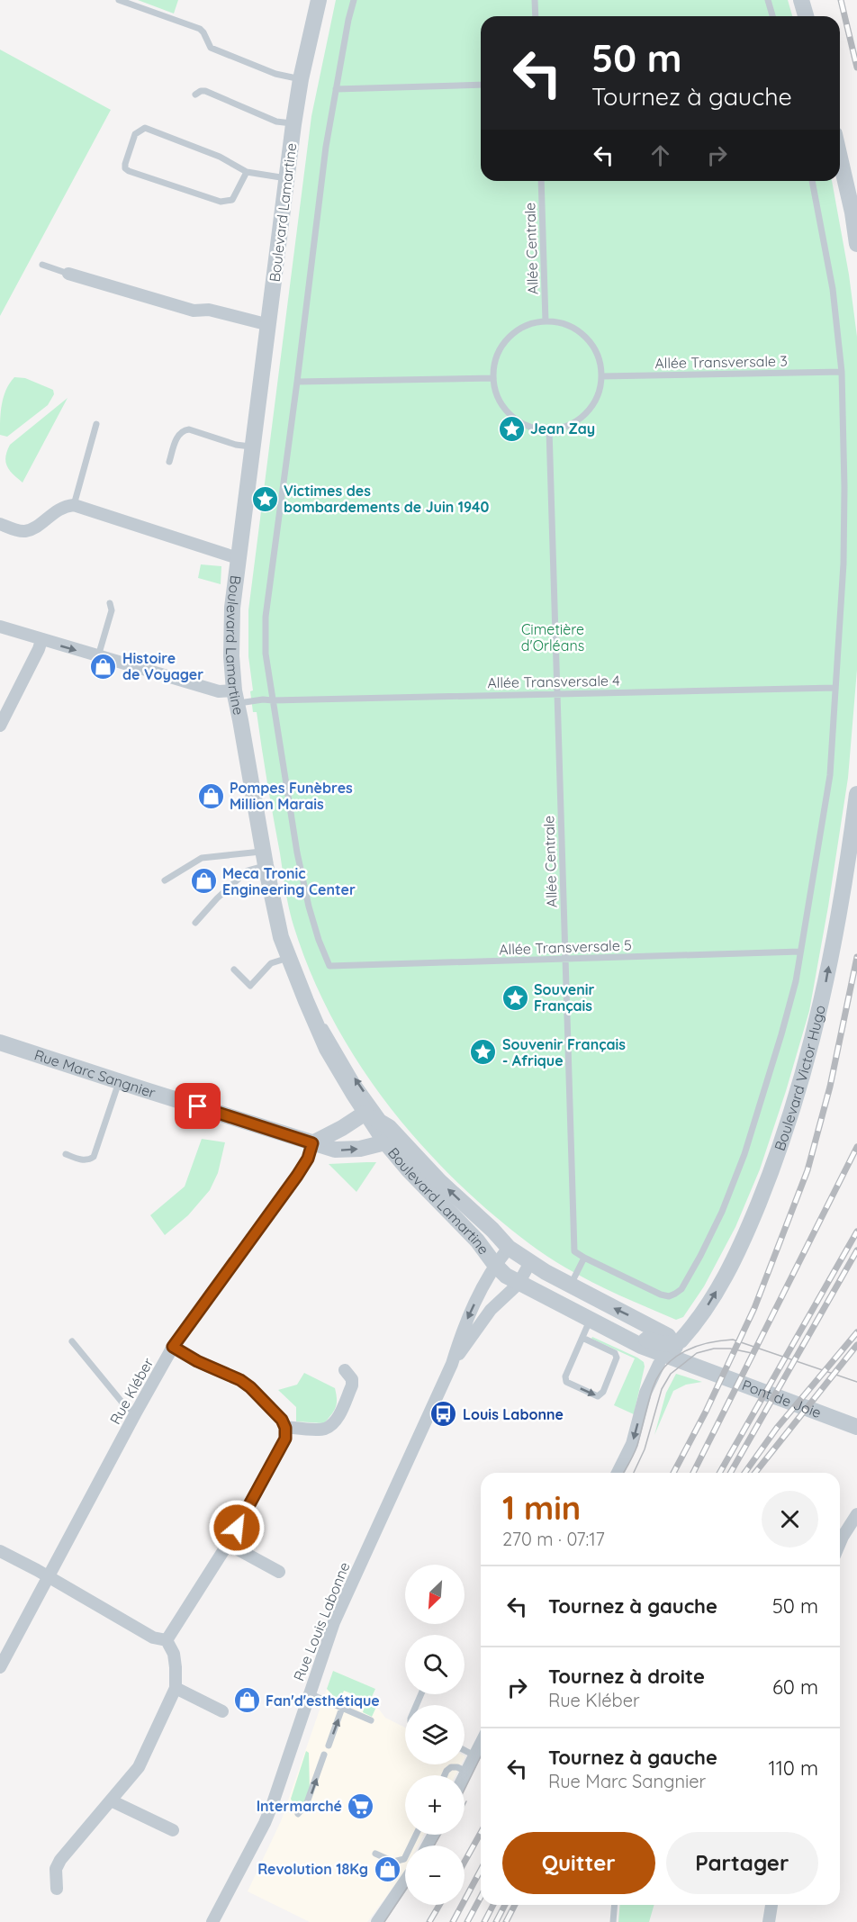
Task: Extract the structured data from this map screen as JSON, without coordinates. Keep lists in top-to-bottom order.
{
  "streets": {
    "street": [
      "Boulevard Lamartine",
      "Rue Marc Sangnier",
      "Boulevard Victor Hugo",
      "Rue Kléber",
      "Pont de Joie",
      "Rue Louis Labonne"
    ],
    "lane": [
      "Allée Centrale",
      "Allée Transversale 3",
      "Allée Transversale 4",
      "Allée Transversale 5"
    ]
  },
  "crossings": [
    ["Boulevard Lamartine", "Allée Transversale 4"],
    ["Boulevard Lamartine", "Rue Marc Sangnier"],
    ["Boulevard Lamartine", "Boulevard Victor Hugo"],
    ["Boulevard Lamartine", "Pont de Joie"],
    ["Boulevard Lamartine", "Rue Louis Labonne"],
    ["Allée Centrale", "Allée Transversale 3"],
    ["Allée Centrale", "Allée Transversale 4"],
    ["Allée Centrale", "Allée Transversale 5"],
    ["Allée Transversale 4", "Allée Transversale 5"],
    ["Rue Marc Sangnier", "Rue Kléber"]
  ],
  "one_way": ["Boulevard Victor Hugo"],
  "parks": ["Cimetière d'Orléans"],
  "places": {
    "place": [
      "Jean Zay",
      "Victimes des bombardements de Juin 1940",
      "Souvenir Français",
      "Souvenir Français - Afrique"
    ],
    "shop": [
      "Histoire de Voyager",
      "Pompes Funèbres Million Marais",
      "Meca Tronic Engineering Center",
      "Fan'd'esthétique",
      "Revolution 18Kg"
    ],
    "bus stop": ["Louis Labonne"],
    "supermarket": ["Intermarché"]
  },
  "north": "bottom left",
  "page": {
    "turn": ["50 m", "Tournez à gauche"],
    "heading": ["1 min", "270 m · 07:17"],
    "map_buttons": ["+", "−"],
    "list": [
      {
        "name": "Tournez à gauche",
        "value": "50 m"
      },
      {
        "name": "Tournez à droite",
        "note": "Rue Kléber",
        "value": "60 m"
      },
      {
        "name": "Tournez à gauche",
        "note": "Rue Marc Sangnier",
        "value": "110 m"
      }
    ],
    "buttons": ["Quitter", "Partager"]
  }
}
